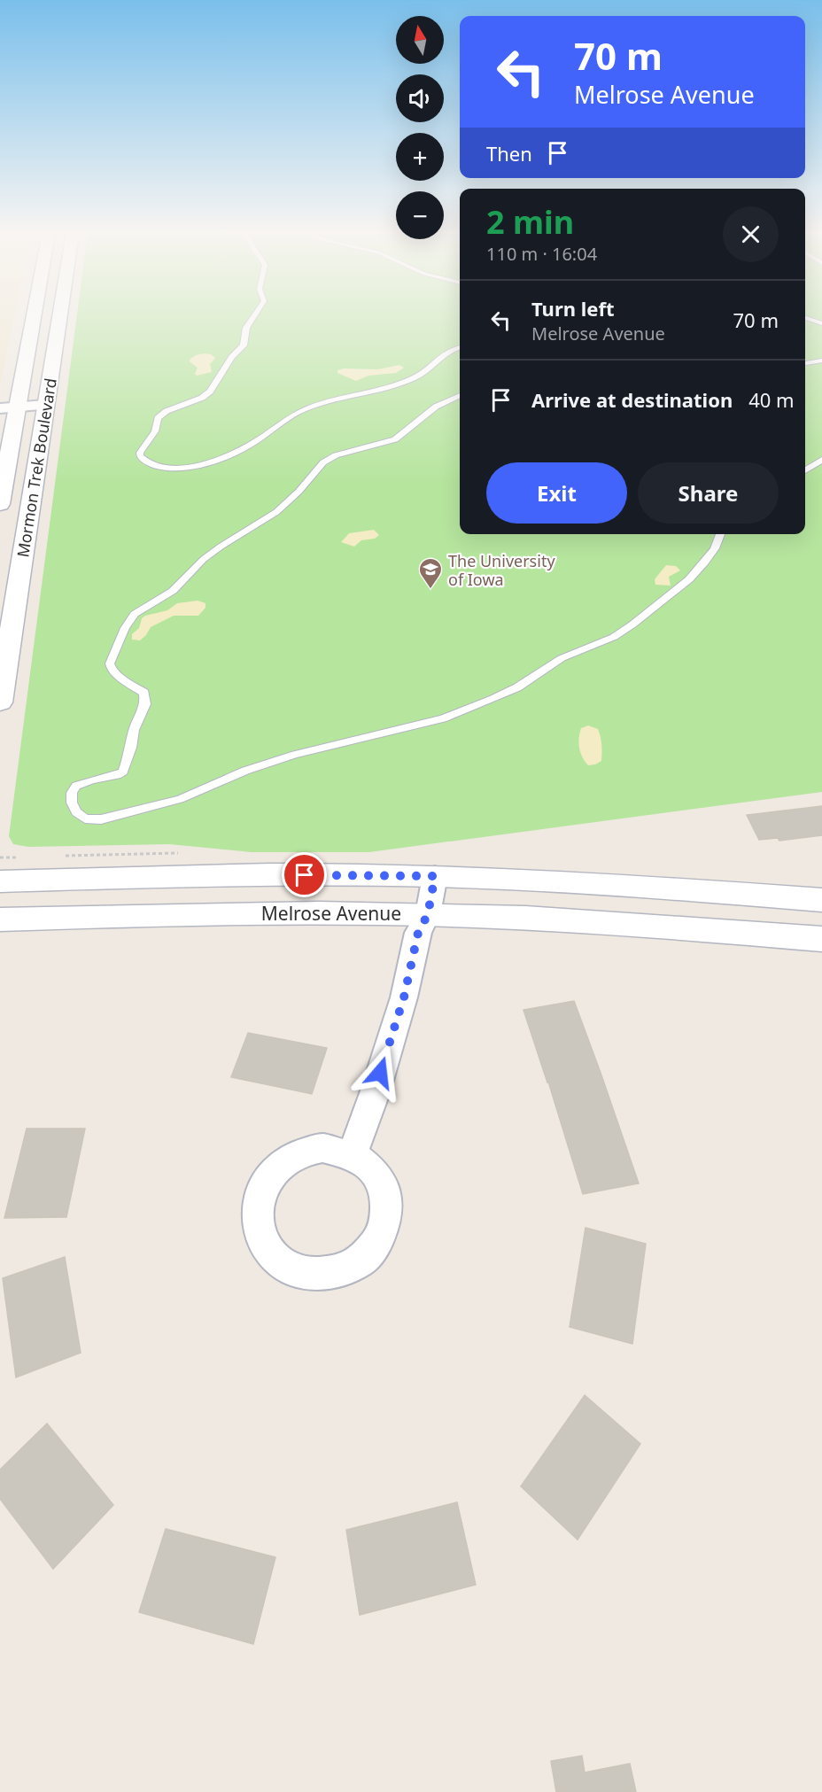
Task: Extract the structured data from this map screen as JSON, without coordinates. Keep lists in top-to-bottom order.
{
  "streets": {
    "main road": ["Mormon Trek Boulevard", "Melrose Avenue"]
  },
  "places": {
    "school or university": ["The University of Iowa"]
  },
  "north": "top",
  "page": {
    "map_buttons": ["+", "−"],
    "turn": ["70 m", "Melrose Avenue"],
    "then": "Then",
    "heading": ["2 min", "110 m · 16:04"],
    "list": [
      {
        "name": "Turn left",
        "note": "Melrose Avenue",
        "value": "70 m"
      },
      {
        "name": "Arrive at destination",
        "value": "40 m"
      }
    ],
    "buttons": ["Exit", "Share"]
  }
}
